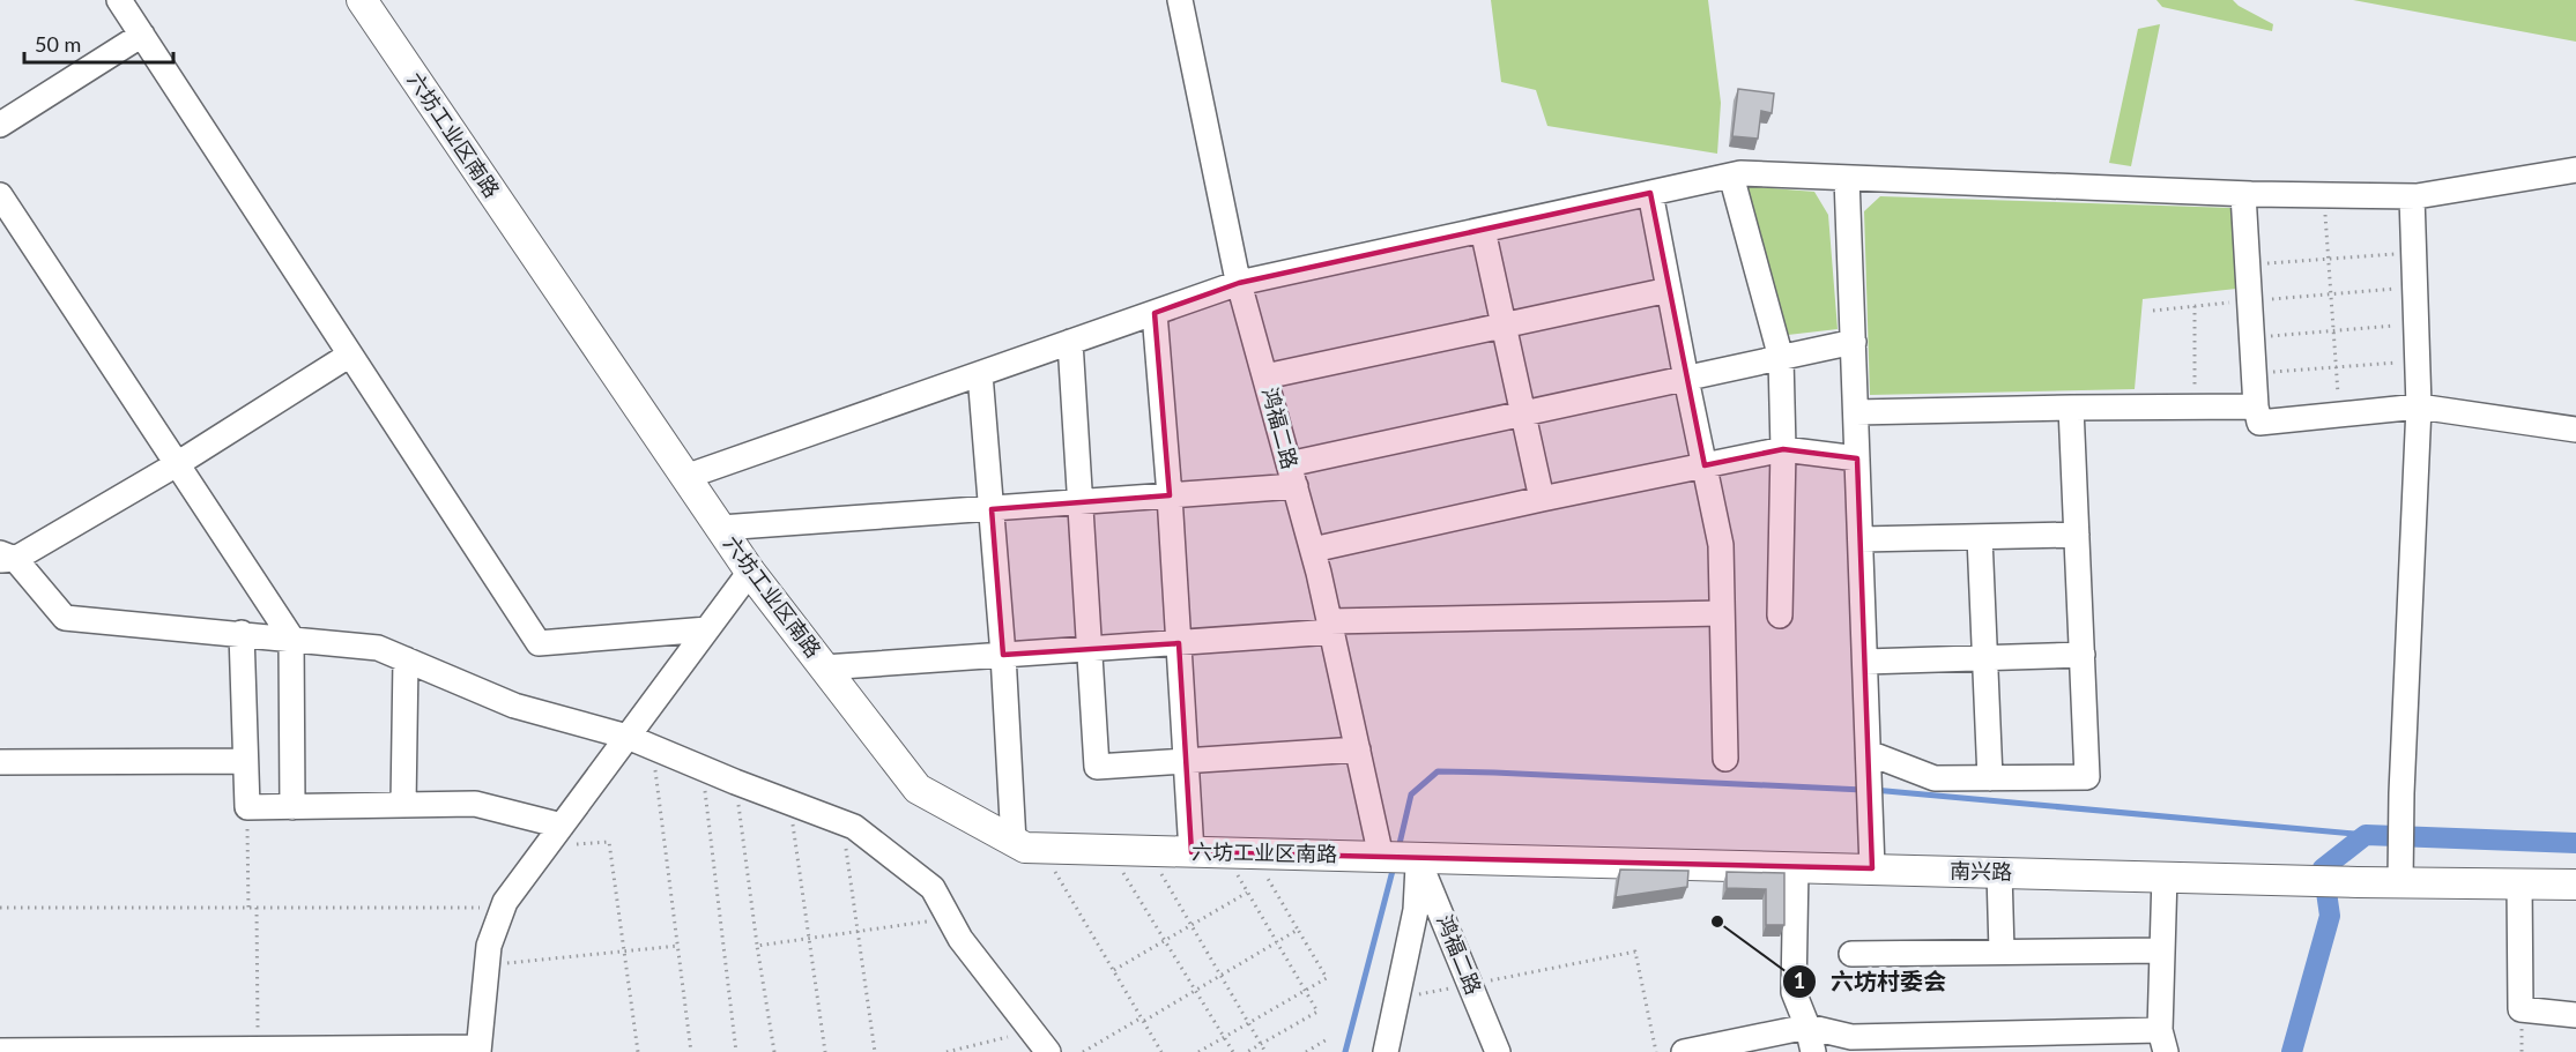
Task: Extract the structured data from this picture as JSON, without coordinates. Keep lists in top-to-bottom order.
{
  "streets": {
    "main road": ["六坊工业区南路", "南兴路"],
    "street": ["鸿福二路"]
  },
  "crossings": [
    ["六坊工业区南路", "鸿福二路"],
    ["六坊工业区南路", "南兴路"],
    ["鸿福二路", "南兴路"]
  ],
  "places": ["六坊村委会"],
  "scale_bar": "50 m"
}
